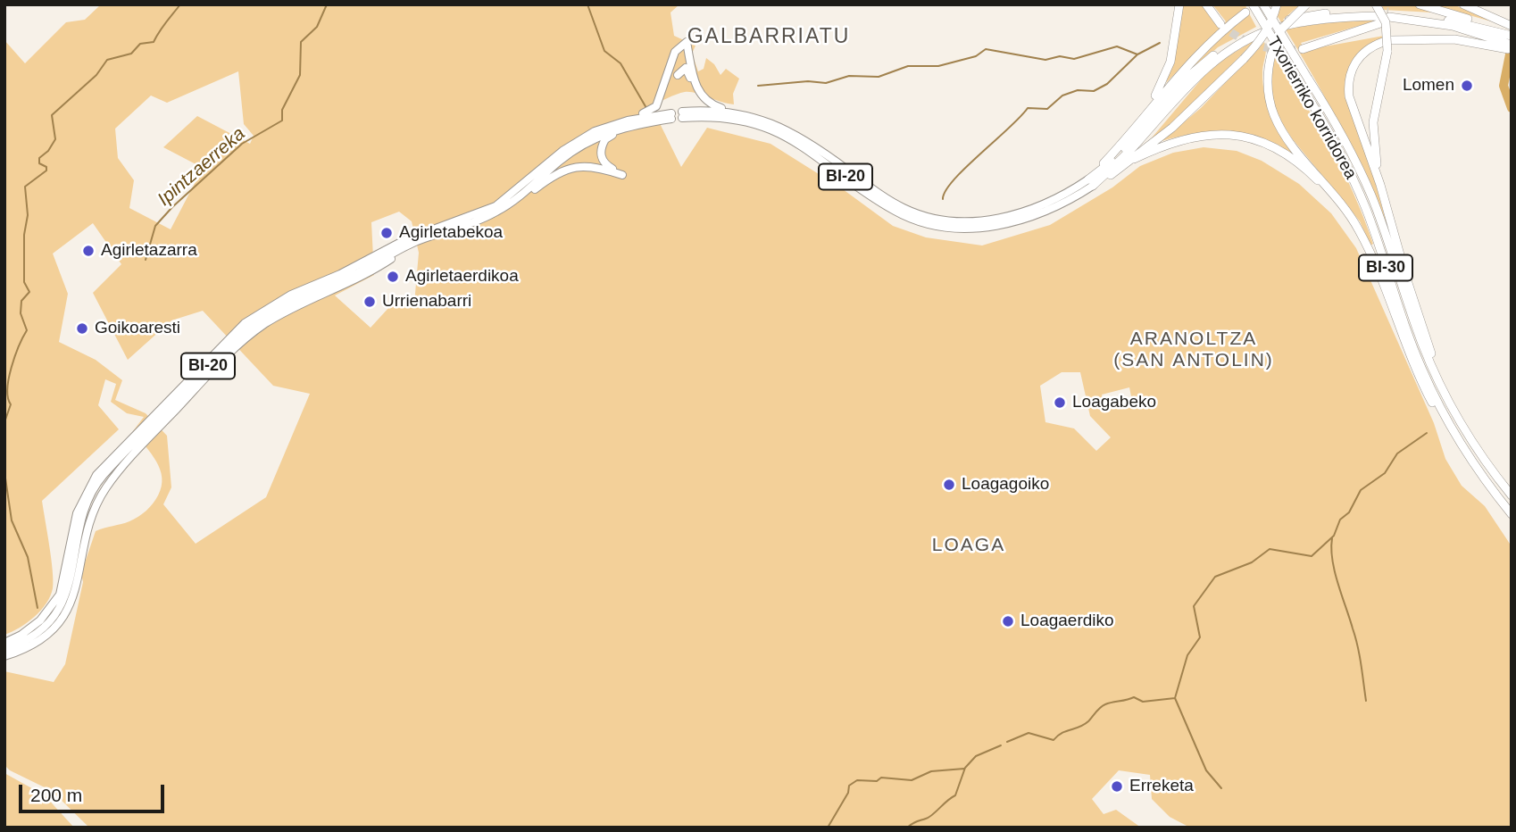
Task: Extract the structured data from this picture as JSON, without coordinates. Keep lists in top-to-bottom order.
{
  "streets": {
    "highway": ["Txorierriko korridorea", "BI-20", "BI-30"]
  },
  "districts": ["GALBARRIATU", "ARANOLTZA (SAN ANTOLIN)", "LOAGA"],
  "water": ["Ipintzaerreka"],
  "places": [
    "Lomen",
    "Agirletabekoa",
    "Agirletazarra",
    "Agirletaerdikoa",
    "Urrienabarri",
    "Goikoaresti",
    "Loagabeko",
    "Loagagoiko",
    "Loagaerdiko",
    "Erreketa"
  ],
  "scale_bar": "200 m"
}
